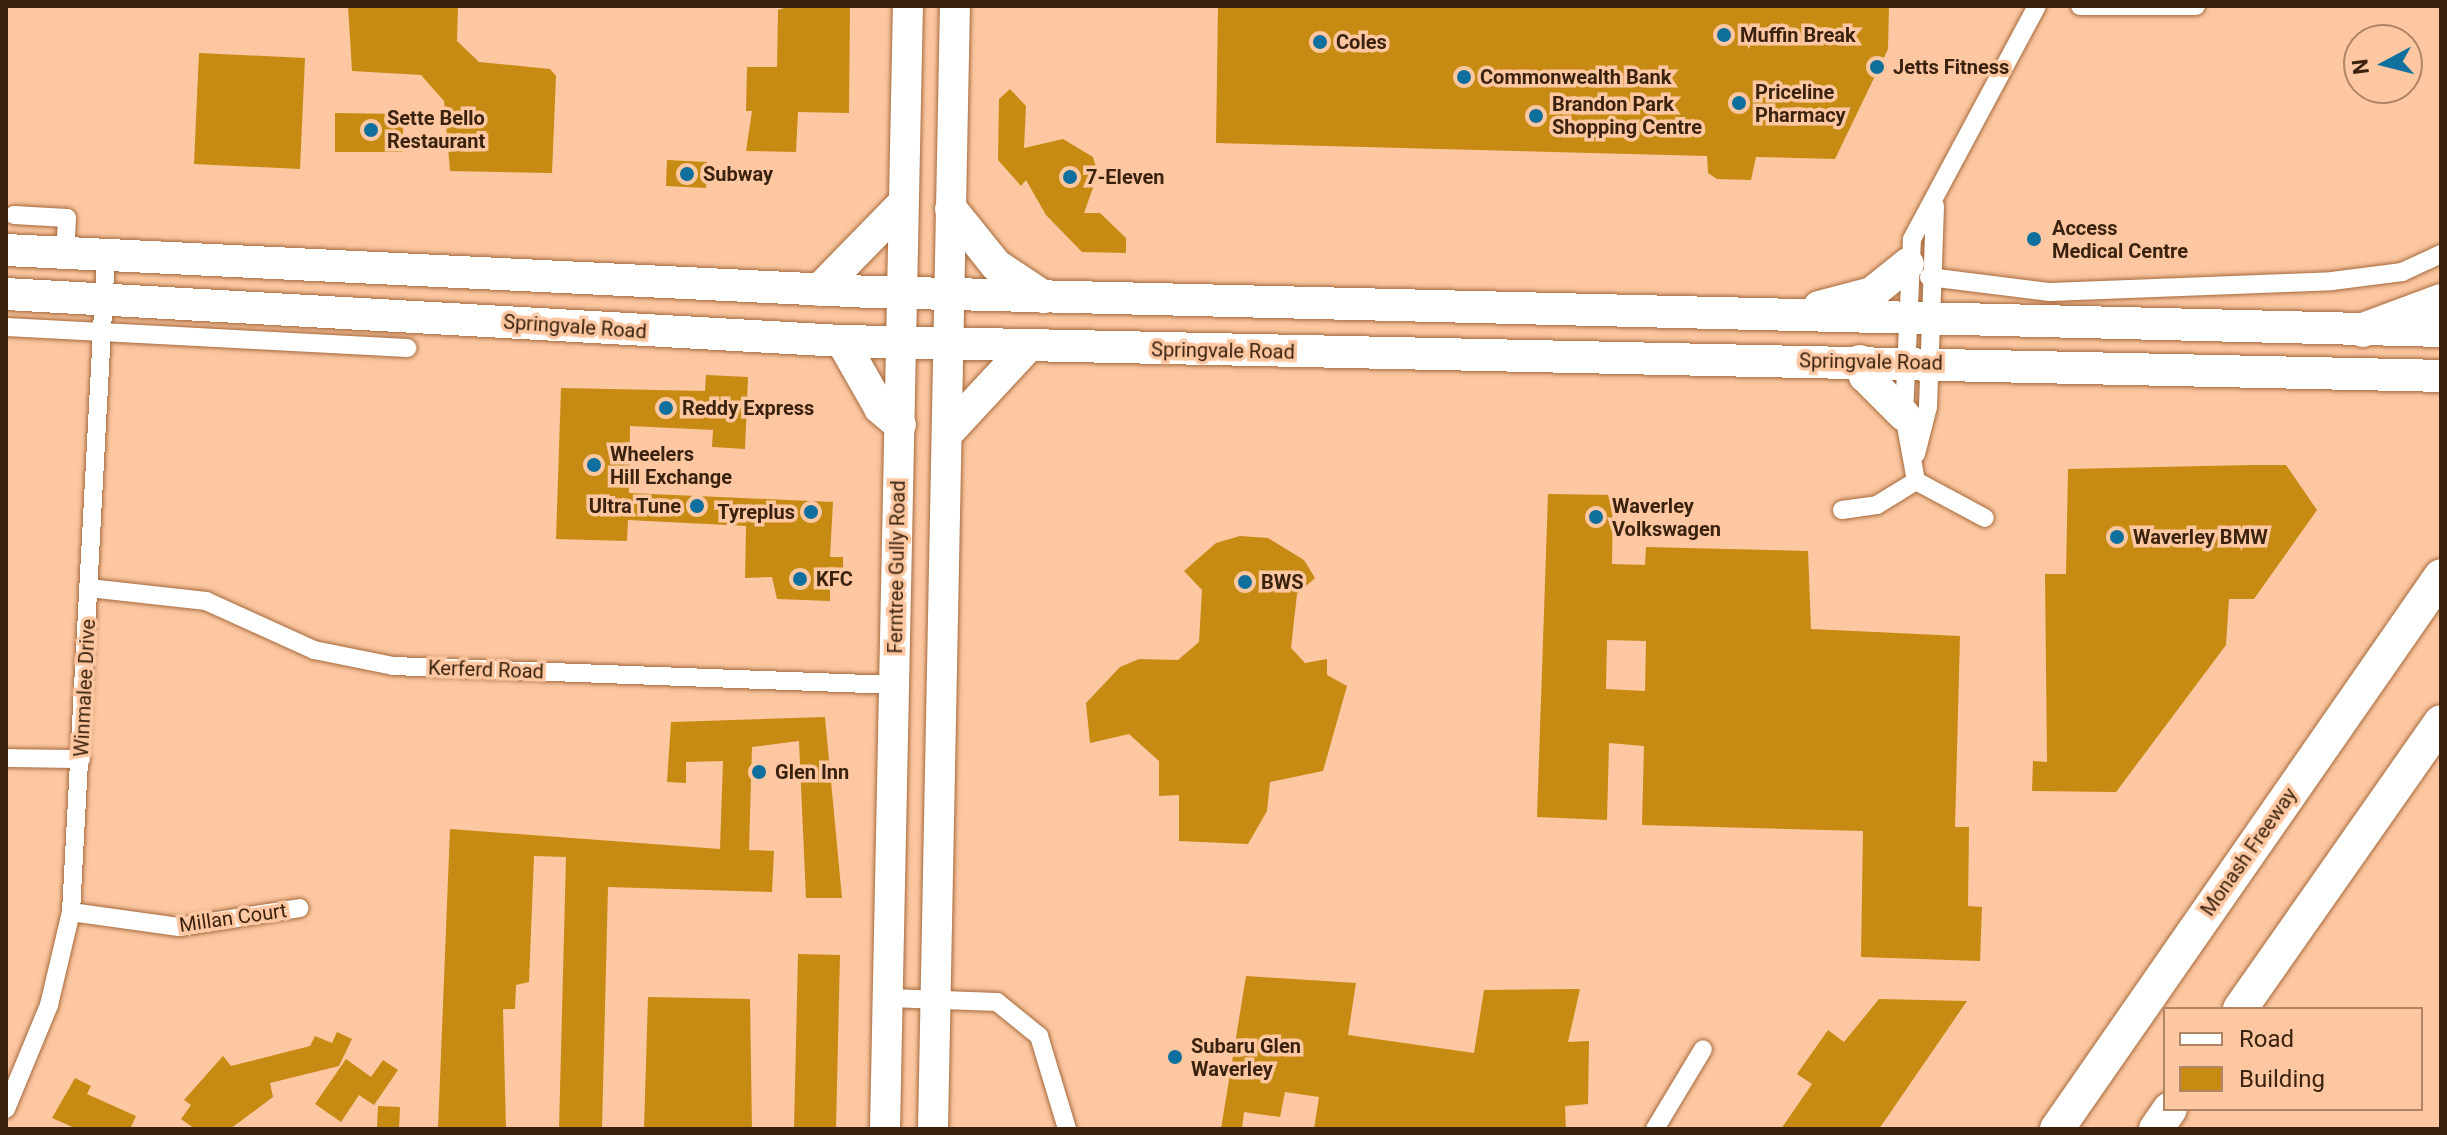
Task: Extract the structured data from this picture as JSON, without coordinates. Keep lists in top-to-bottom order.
{
  "streets": {
    "highway": ["Springvale Road", "Monash Freeway"],
    "main road": ["Ferntree Gully Road"],
    "street": ["Kerferd Road", "Winmalee Drive", "Millan Court"]
  },
  "crossings": [
    ["Springvale Road", "Ferntree Gully Road"],
    ["Springvale Road", "Winmalee Drive"],
    ["Ferntree Gully Road", "Kerferd Road"],
    ["Kerferd Road", "Winmalee Drive"],
    ["Winmalee Drive", "Millan Court"]
  ],
  "places": [
    "Muffin Break",
    "Coles",
    "Jetts Fitness",
    "Commonwealth Bank",
    "Priceline Pharmacy",
    "Brandon Park Shopping Centre",
    "Sette Bello Restaurant",
    "Subway",
    "7-Eleven",
    "Access Medical Centre",
    "Reddy Express",
    "Wheelers Hill Exchange",
    "Ultra Tune",
    "Tyreplus",
    "Waverley Volkswagen",
    "Waverley BMW",
    "KFC",
    "BWS",
    "Glen Inn",
    "Subaru Glen Waverley"
  ],
  "legend": ["Road", "Building"],
  "north": "left"
}
